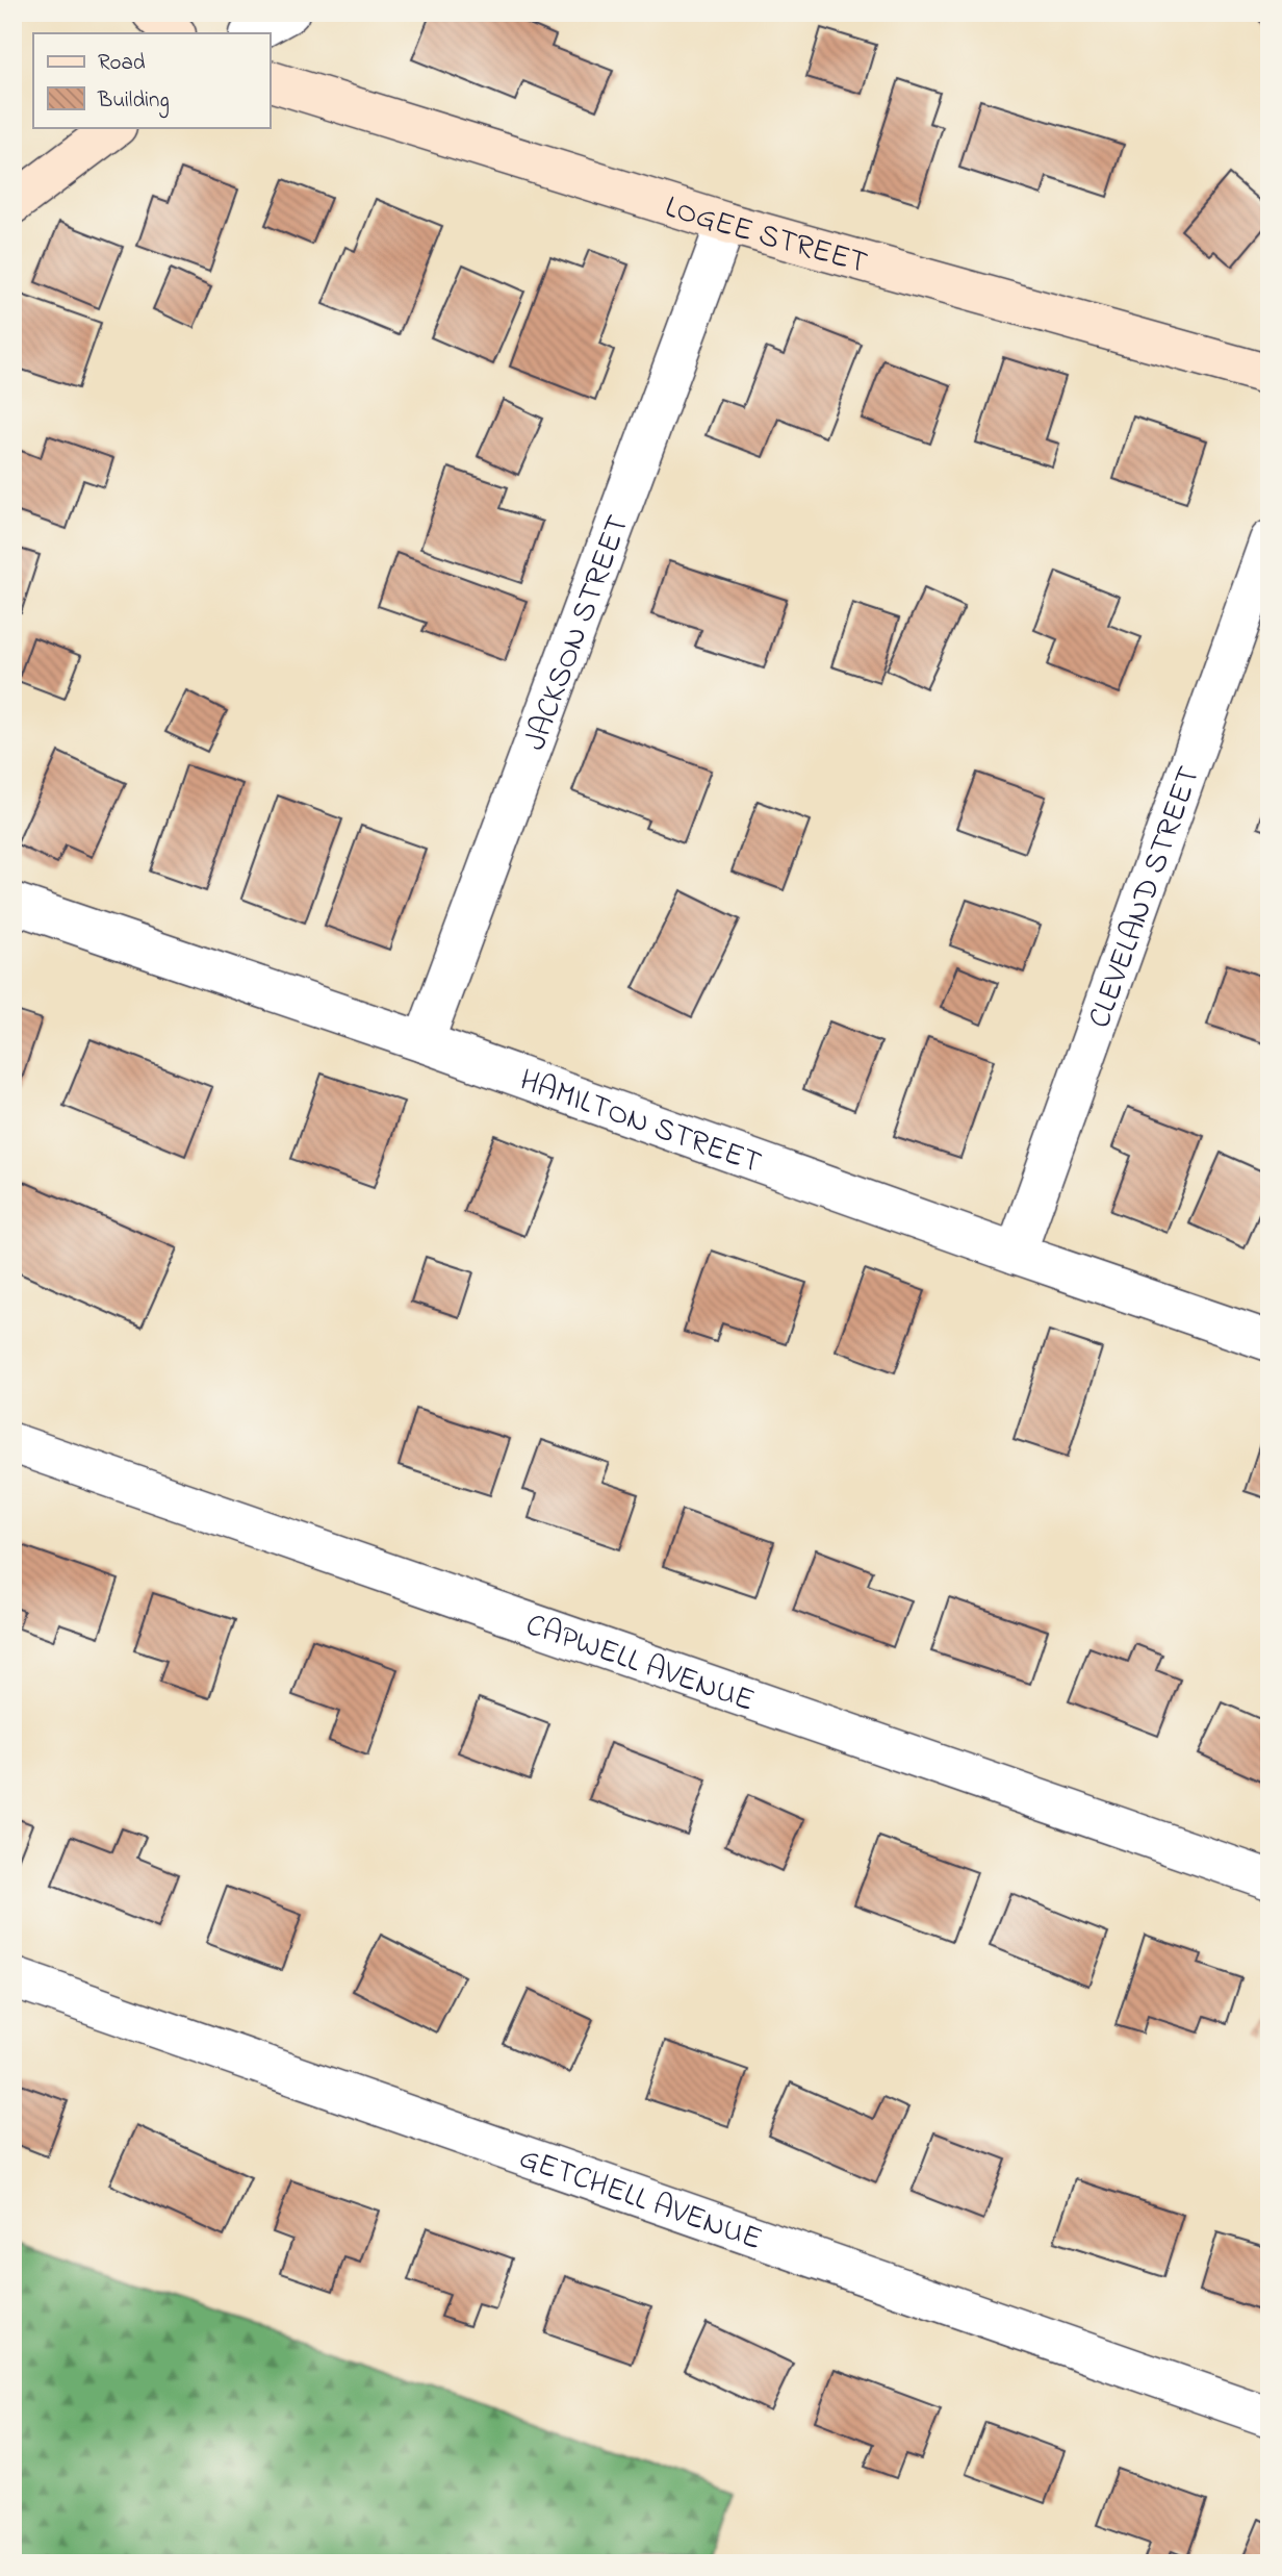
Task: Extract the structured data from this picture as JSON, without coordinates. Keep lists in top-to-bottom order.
{
  "streets": {
    "street": [
      "LOGEE STREET",
      "JACKSON STREET",
      "CLEVELAND STREET",
      "HAMILTON STREET",
      "CAPWELL AVENUE",
      "GETCHELL AVENUE"
    ]
  },
  "crossings": [
    ["LOGEE STREET", "JACKSON STREET"],
    ["JACKSON STREET", "HAMILTON STREET"],
    ["CLEVELAND STREET", "HAMILTON STREET"]
  ],
  "legend": ["Road", "Building"]
}
